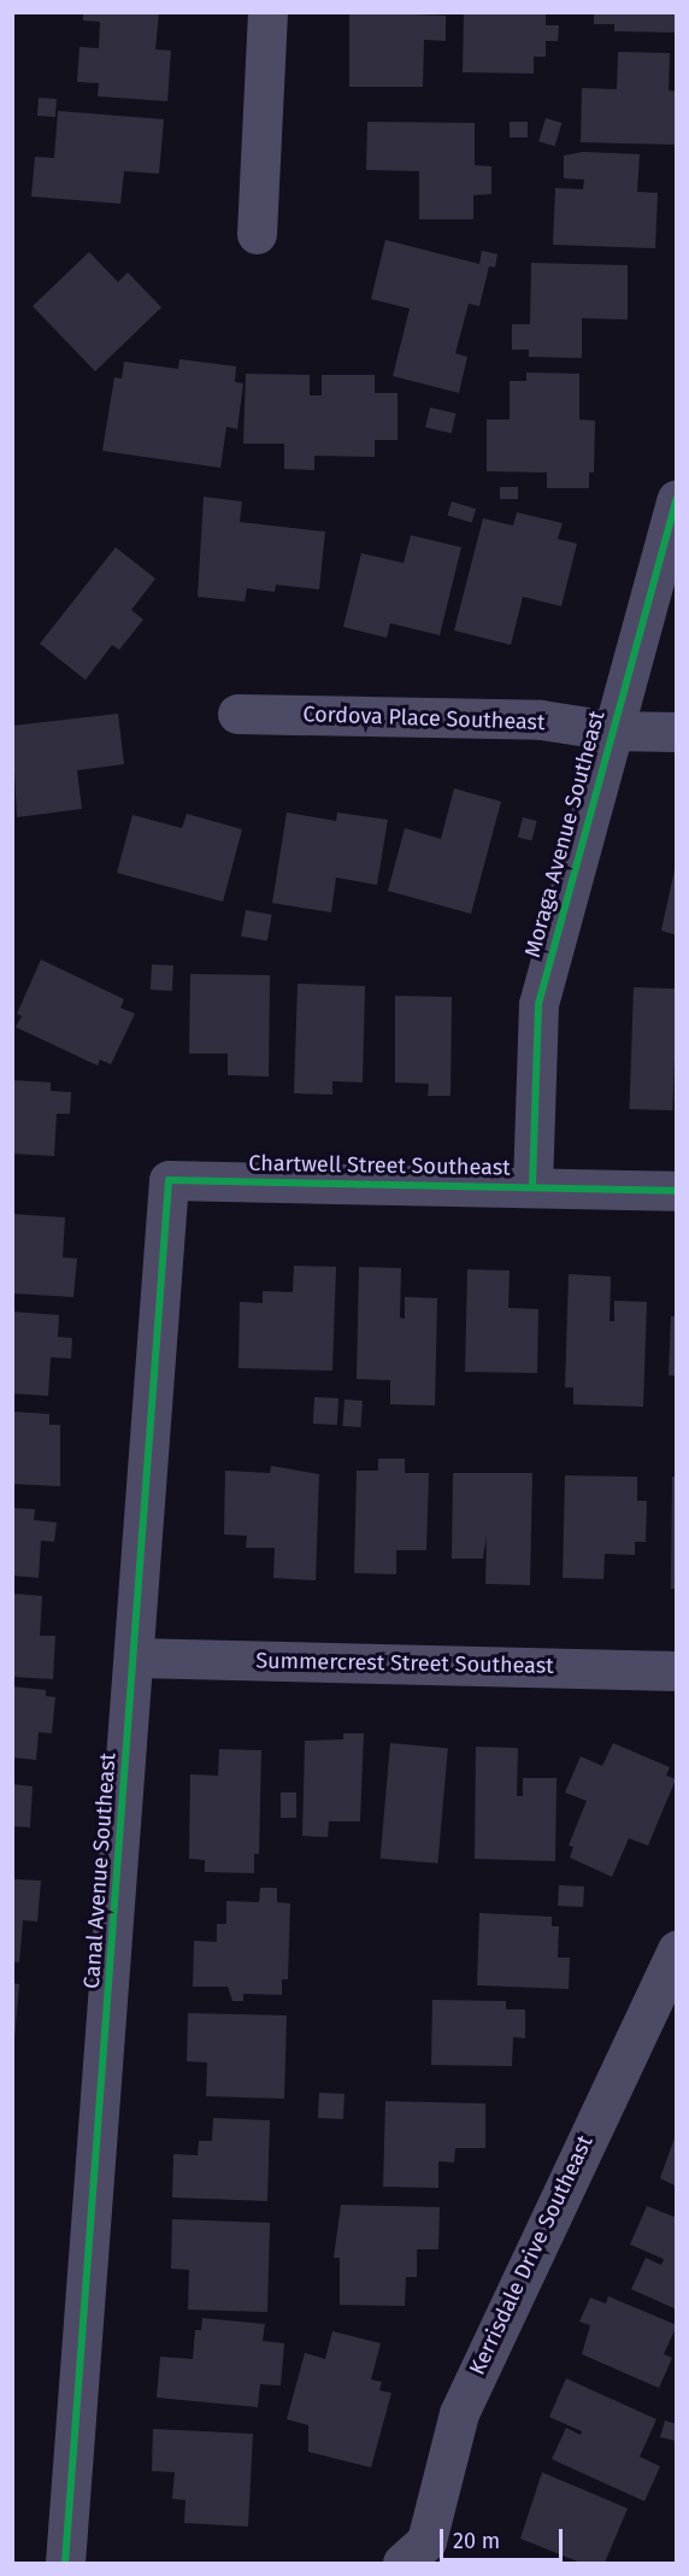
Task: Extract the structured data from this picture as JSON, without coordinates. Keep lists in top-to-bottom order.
{
  "streets": {
    "street": [
      "Cordova Place Southeast",
      "Moraga Avenue Southeast",
      "Chartwell Street Southeast",
      "Summercrest Street Southeast",
      "Canal Avenue Southeast",
      "Kerrisdale Drive Southeast"
    ]
  },
  "crossings": [
    ["Cordova Place Southeast", "Moraga Avenue Southeast"],
    ["Moraga Avenue Southeast", "Chartwell Street Southeast"],
    ["Chartwell Street Southeast", "Canal Avenue Southeast"],
    ["Summercrest Street Southeast", "Canal Avenue Southeast"]
  ],
  "scale_bar": "20 m"
}
